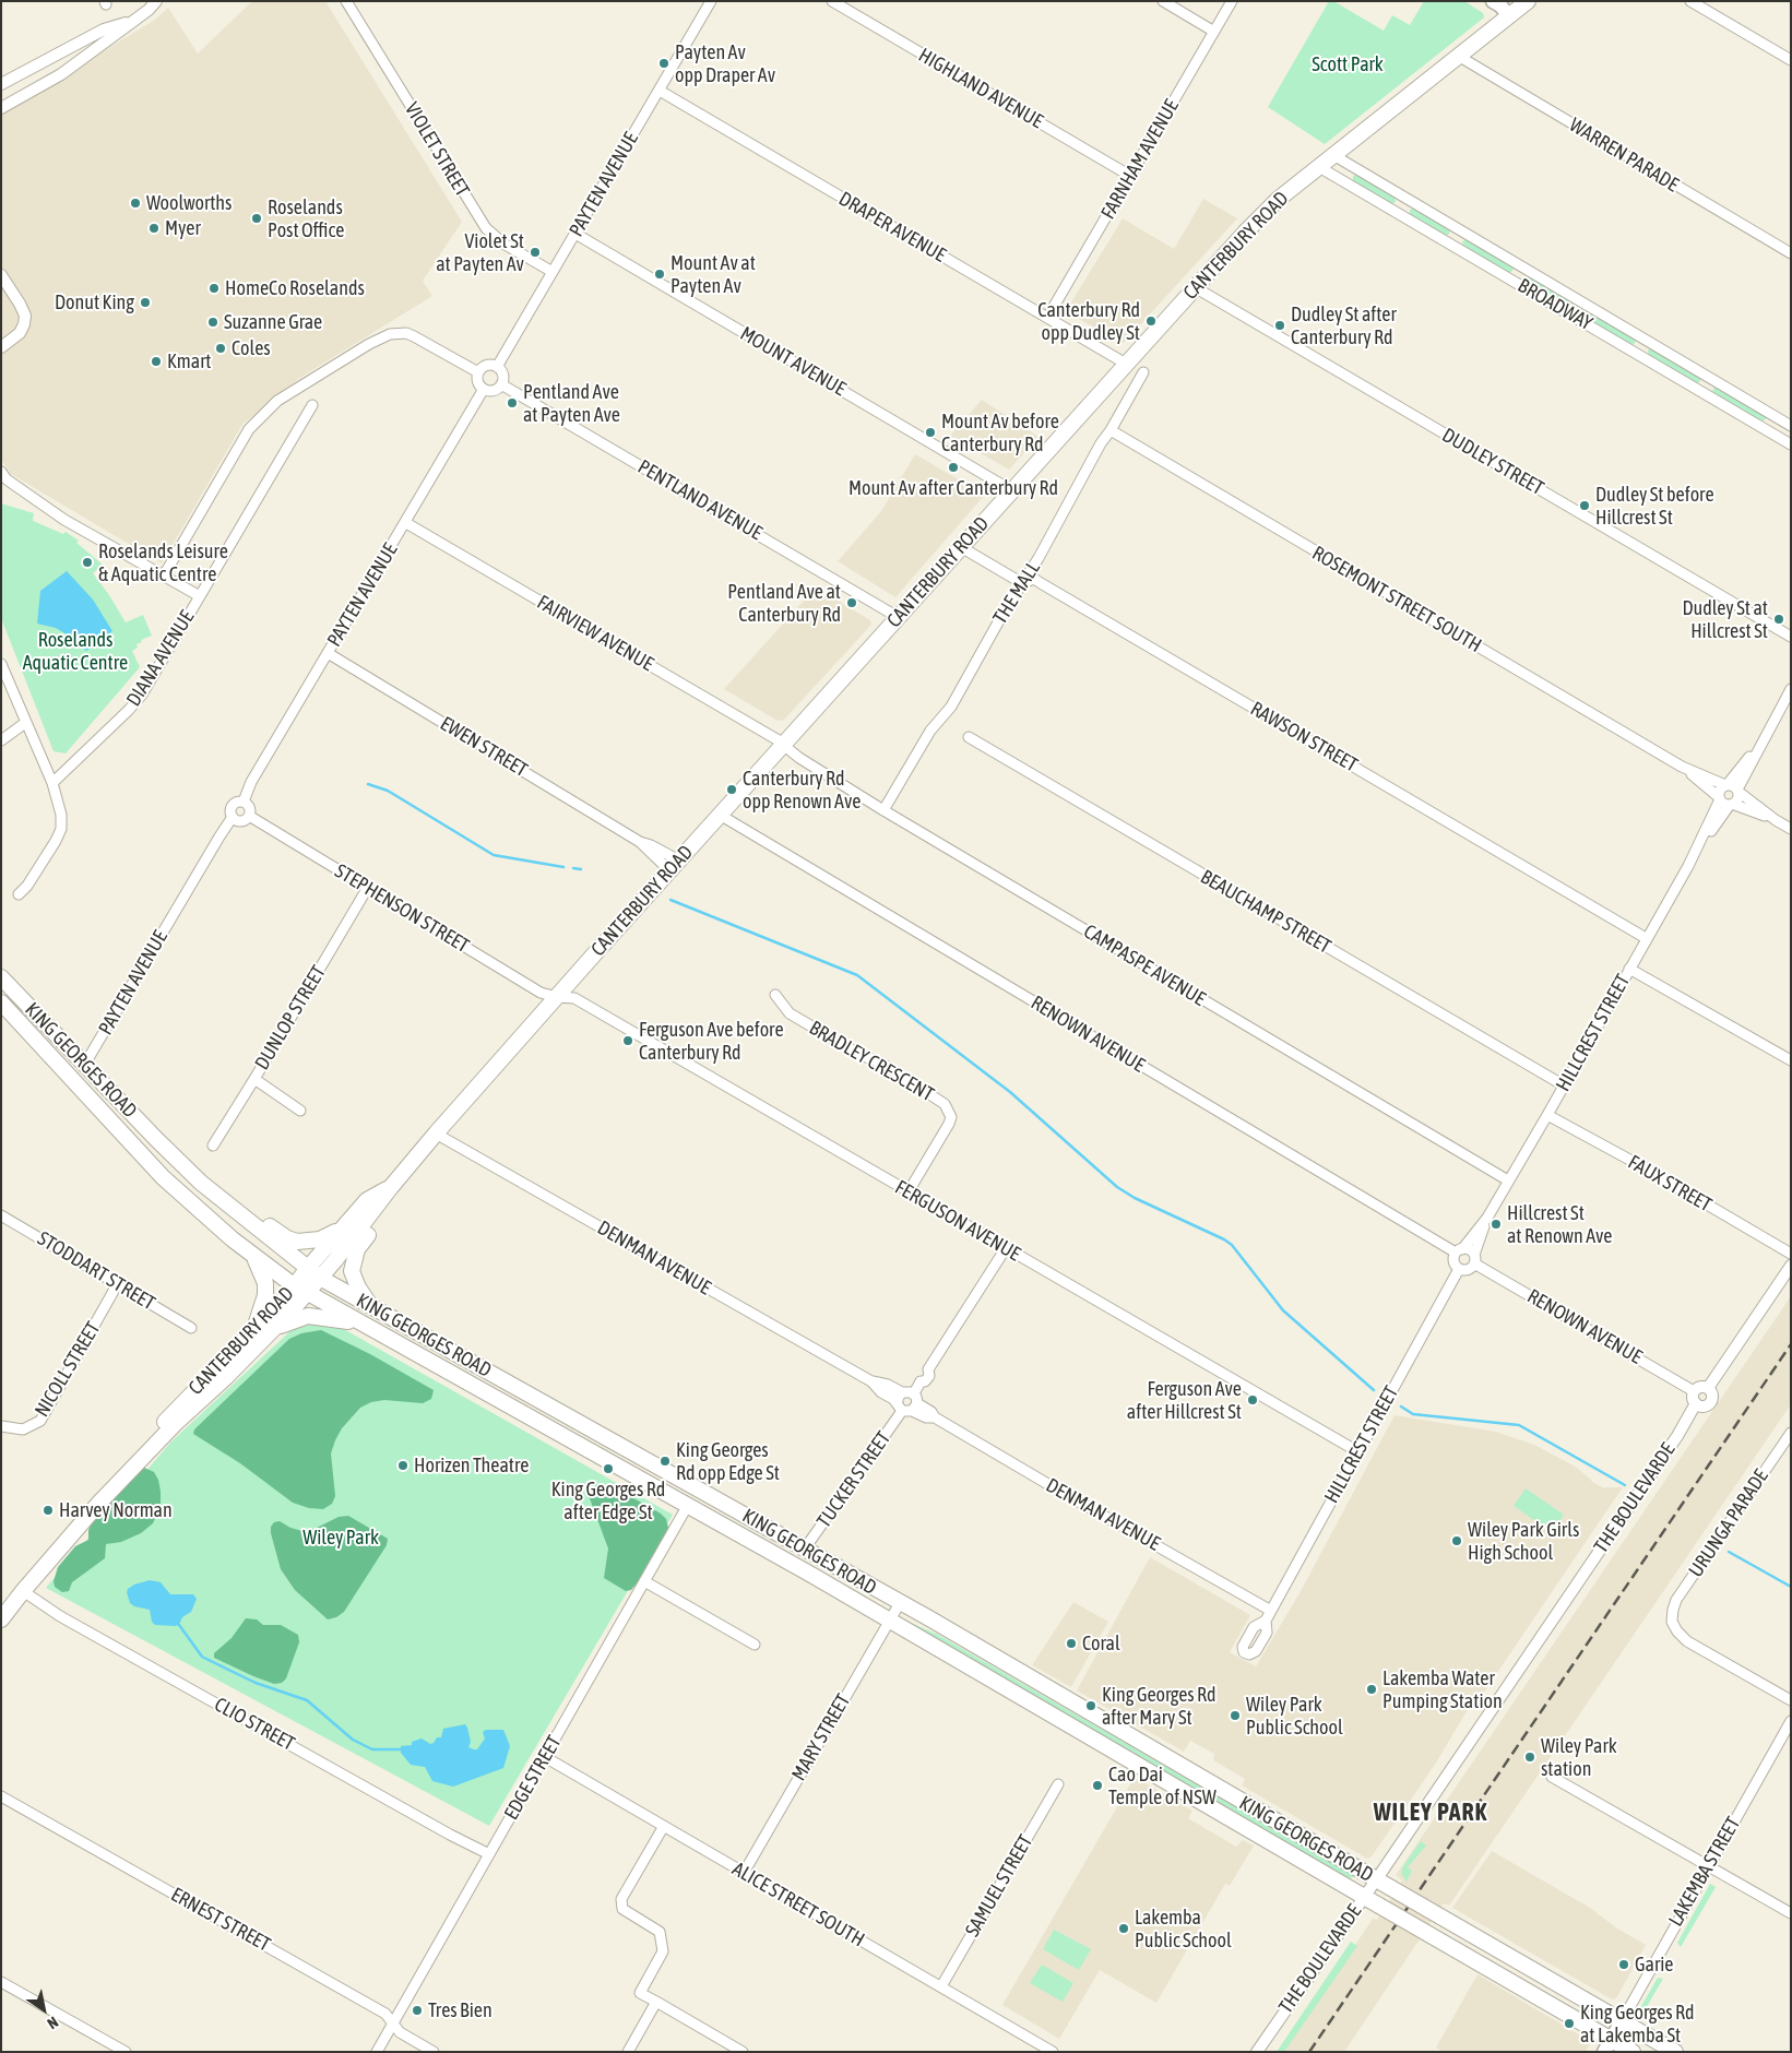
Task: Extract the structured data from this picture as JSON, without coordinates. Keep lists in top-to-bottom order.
{
  "streets": {
    "highway": ["CANTERBURY ROAD", "KING GEORGES ROAD"],
    "main road": ["LAKEMBA STREET"],
    "street": [
      "HIGHLAND AVENUE",
      "VIOLET STREET",
      "WARREN PARADE",
      "FARNHAM AVENUE",
      "PAYTEN AVENUE",
      "DRAPER AVENUE",
      "BROADWAY",
      "MOUNT AVENUE",
      "DUDLEY STREET",
      "PENTLAND AVENUE",
      "THE MALL",
      "ROSEMONT STREET SOUTH",
      "FAIRVIEW AVENUE",
      "DIANA AVENUE",
      "RAWSON STREET",
      "EWEN STREET",
      "STEPHENSON STREET",
      "BEAUCHAMP STREET",
      "CAMPASPE AVENUE",
      "DUNLOP STREET",
      "HILLCREST STREET",
      "RENOWN AVENUE",
      "BRADLEY CRESCENT",
      "FAUX STREET",
      "FERGUSON AVENUE",
      "DENMAN AVENUE",
      "STODDART STREET",
      "NICOLL STREET",
      "TUCKER STREET",
      "THE BOULEVARDE",
      "URUNGA PARADE",
      "CLIO STREET",
      "MARY STREET",
      "EDGE STREET",
      "SAMUEL STREET",
      "ALICE STREET SOUTH",
      "ERNEST STREET"
    ]
  },
  "crossings": [
    ["HIGHLAND AVENUE", "FARNHAM AVENUE"],
    ["VIOLET STREET", "PAYTEN AVENUE"],
    ["WARREN PARADE", "CANTERBURY ROAD"],
    ["FARNHAM AVENUE", "DRAPER AVENUE"],
    ["PAYTEN AVENUE", "DRAPER AVENUE"],
    ["PAYTEN AVENUE", "MOUNT AVENUE"],
    ["PAYTEN AVENUE", "PENTLAND AVENUE"],
    ["PAYTEN AVENUE", "FAIRVIEW AVENUE"],
    ["PAYTEN AVENUE", "EWEN STREET"],
    ["PAYTEN AVENUE", "STEPHENSON STREET"],
    ["PAYTEN AVENUE", "KING GEORGES ROAD"],
    ["DRAPER AVENUE", "CANTERBURY ROAD"],
    ["CANTERBURY ROAD", "BROADWAY"],
    ["CANTERBURY ROAD", "MOUNT AVENUE"],
    ["CANTERBURY ROAD", "DUDLEY STREET"],
    ["CANTERBURY ROAD", "PENTLAND AVENUE"],
    ["CANTERBURY ROAD", "FAIRVIEW AVENUE"],
    ["CANTERBURY ROAD", "RAWSON STREET"],
    ["CANTERBURY ROAD", "EWEN STREET"],
    ["CANTERBURY ROAD", "STEPHENSON STREET"],
    ["CANTERBURY ROAD", "CAMPASPE AVENUE"],
    ["CANTERBURY ROAD", "RENOWN AVENUE"],
    ["CANTERBURY ROAD", "KING GEORGES ROAD"],
    ["CANTERBURY ROAD", "FERGUSON AVENUE"],
    ["CANTERBURY ROAD", "DENMAN AVENUE"],
    ["CANTERBURY ROAD", "CLIO STREET"],
    ["THE MALL", "ROSEMONT STREET SOUTH"],
    ["THE MALL", "RAWSON STREET"],
    ["THE MALL", "CAMPASPE AVENUE"],
    ["ROSEMONT STREET SOUTH", "HILLCREST STREET"],
    ["FAIRVIEW AVENUE", "CAMPASPE AVENUE"],
    ["RAWSON STREET", "HILLCREST STREET"],
    ["STEPHENSON STREET", "DUNLOP STREET"],
    ["STEPHENSON STREET", "FERGUSON AVENUE"],
    ["BEAUCHAMP STREET", "HILLCREST STREET"],
    ["CAMPASPE AVENUE", "HILLCREST STREET"],
    ["HILLCREST STREET", "RENOWN AVENUE"],
    ["HILLCREST STREET", "FAUX STREET"],
    ["HILLCREST STREET", "FERGUSON AVENUE"],
    ["HILLCREST STREET", "DENMAN AVENUE"],
    ["RENOWN AVENUE", "THE BOULEVARDE"],
    ["KING GEORGES ROAD", "TUCKER STREET"],
    ["KING GEORGES ROAD", "THE BOULEVARDE"],
    ["KING GEORGES ROAD", "MARY STREET"],
    ["KING GEORGES ROAD", "EDGE STREET"],
    ["KING GEORGES ROAD", "LAKEMBA STREET"],
    ["BRADLEY CRESCENT", "FERGUSON AVENUE"],
    ["FERGUSON AVENUE", "TUCKER STREET"],
    ["DENMAN AVENUE", "TUCKER STREET"],
    ["STODDART STREET", "NICOLL STREET"],
    ["CLIO STREET", "EDGE STREET"],
    ["MARY STREET", "ALICE STREET SOUTH"],
    ["EDGE STREET", "ALICE STREET SOUTH"],
    ["EDGE STREET", "ERNEST STREET"],
    ["SAMUEL STREET", "ALICE STREET SOUTH"]
  ],
  "districts": ["WILEY PARK"],
  "parks": ["Scott Park", "Roselands Aquatic Centre", "Wiley Park"],
  "places": [
    "Payten Av opp Draper Av",
    "Woolworths",
    "Roselands Post Office",
    "Myer",
    "Violet St at Payten Av",
    "Mount Av at Payten Av",
    "HomeCo Roselands",
    "Donut King",
    "Canterbury Rd opp Dudley St",
    "Suzanne Grae",
    "Dudley St after Canterbury Rd",
    "Coles",
    "Kmart",
    "Pentland Ave at Payten Ave",
    "Mount Av before Canterbury Rd",
    "Mount Av after Canterbury Rd",
    "Dudley St before Hillcrest St",
    "Roselands Leisure & Aquatic Centre",
    "Pentland Ave at Canterbury Rd",
    "Dudley St at Hillcrest St",
    "Canterbury Rd opp Renown Ave",
    "Ferguson Ave before Canterbury Rd",
    "Hillcrest St at Renown Ave",
    "Ferguson Ave after Hillcrest St",
    "King Georges Rd opp Edge St",
    "Horizen Theatre",
    "King Georges Rd after Edge St",
    "Harvey Norman",
    "Wiley Park Girls High School",
    "Coral",
    "Lakemba Water Pumping Station",
    "King Georges Rd after Mary St",
    "Wiley Park Public School",
    "Wiley Park station",
    "Cao Dai Temple of NSW",
    "Lakemba Public School",
    "Garie",
    "Tres Bien",
    "King Georges Rd at Lakemba St"
  ],
  "north": "bottom right"
}
